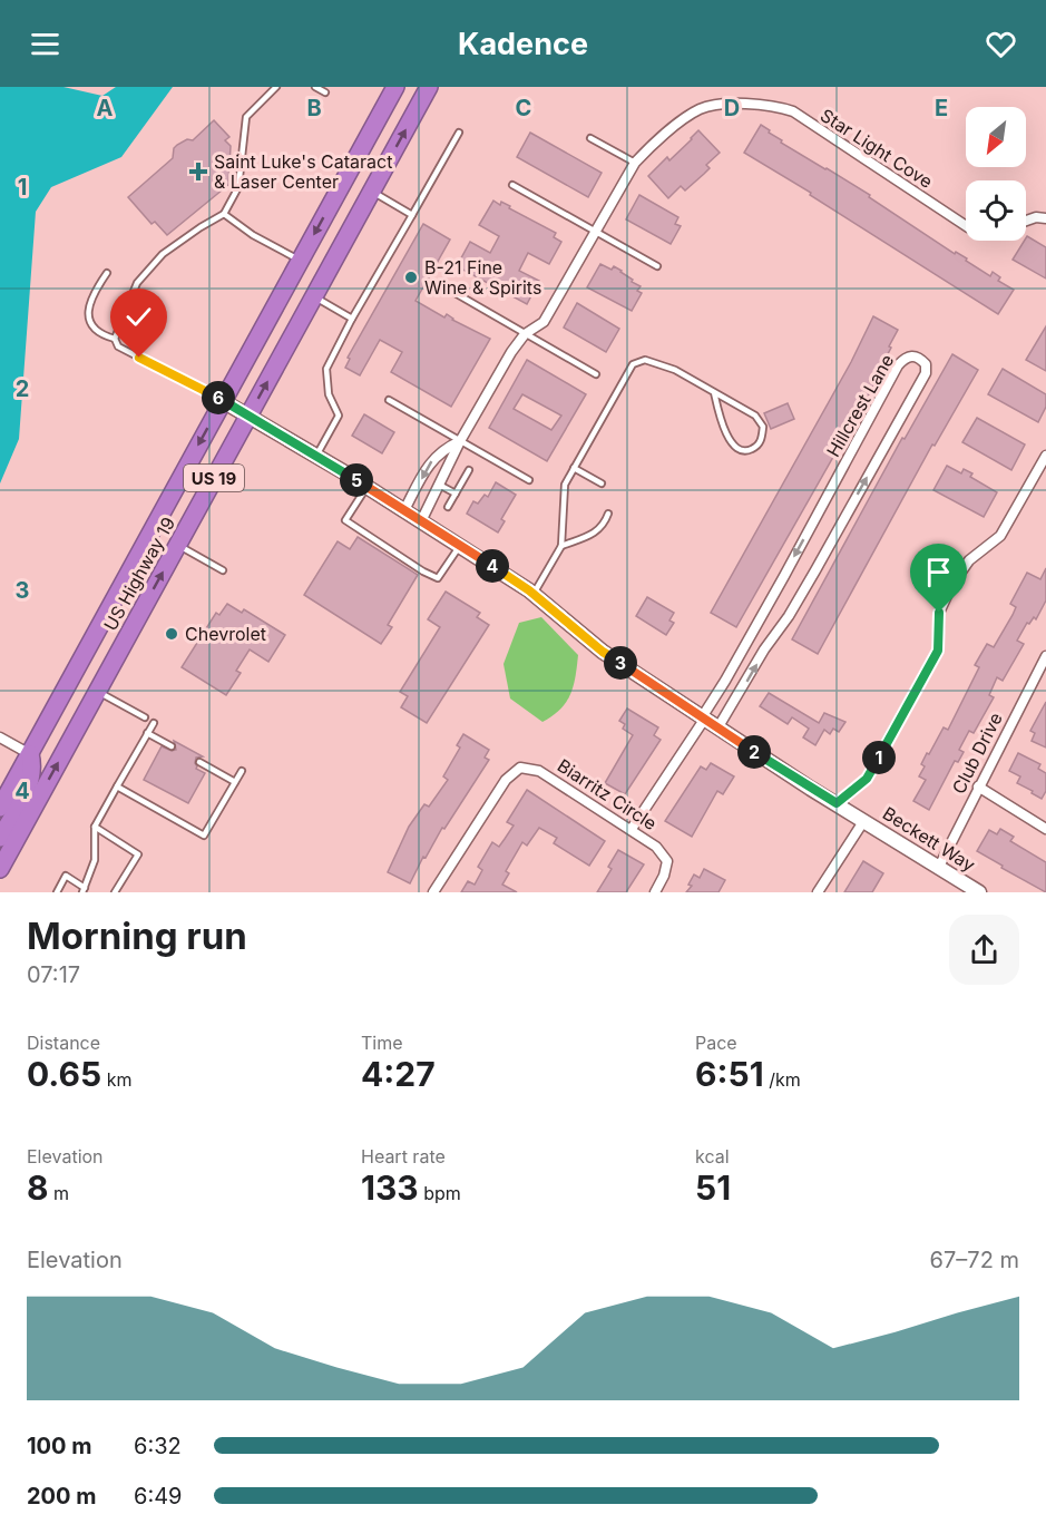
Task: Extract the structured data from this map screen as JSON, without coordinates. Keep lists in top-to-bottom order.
{
  "streets": {
    "highway": ["US 19", "US Highway 19"],
    "street": [
      "Star Light Cove",
      "Hillcrest Lane",
      "Club Drive",
      "Biarritz Circle",
      "Beckett Way"
    ]
  },
  "crossings": [
    ["Star Light Cove", "Beckett Way"],
    ["Hillcrest Lane", "Beckett Way"],
    ["US Highway 19", "Beckett Way"],
    ["Club Drive", "Beckett Way"]
  ],
  "places": {
    "health": ["Saint Luke's Cataract & Laser Center"],
    "other": ["B-21 Fine Wine & Spirits", "Chevrolet"]
  },
  "north": "bottom left",
  "page": {
    "header": "Kadence",
    "pins": [
      "6",
      "5",
      "4",
      "3",
      "2",
      "1"
    ],
    "heading": ["Morning run", "07:17"],
    "stats": [
      ["Distance", "0.65 km"],
      ["Time", "4:27"],
      ["Pace", "6:51 /km"],
      ["Elevation", "8 m"],
      ["Heart rate", "133 bpm"],
      ["kcal", "51"]
    ],
    "chart": ["Elevation", "67–72 m"],
    "list": [
      {
        "name": "100 m",
        "note": "6:32"
      },
      {
        "name": "200 m",
        "note": "6:49"
      }
    ]
  },
  "grid": {
    "columns": [
      "A",
      "B",
      "C",
      "D",
      "E"
    ],
    "rows": [
      "1",
      "2",
      "3",
      "4"
    ]
  }
}
